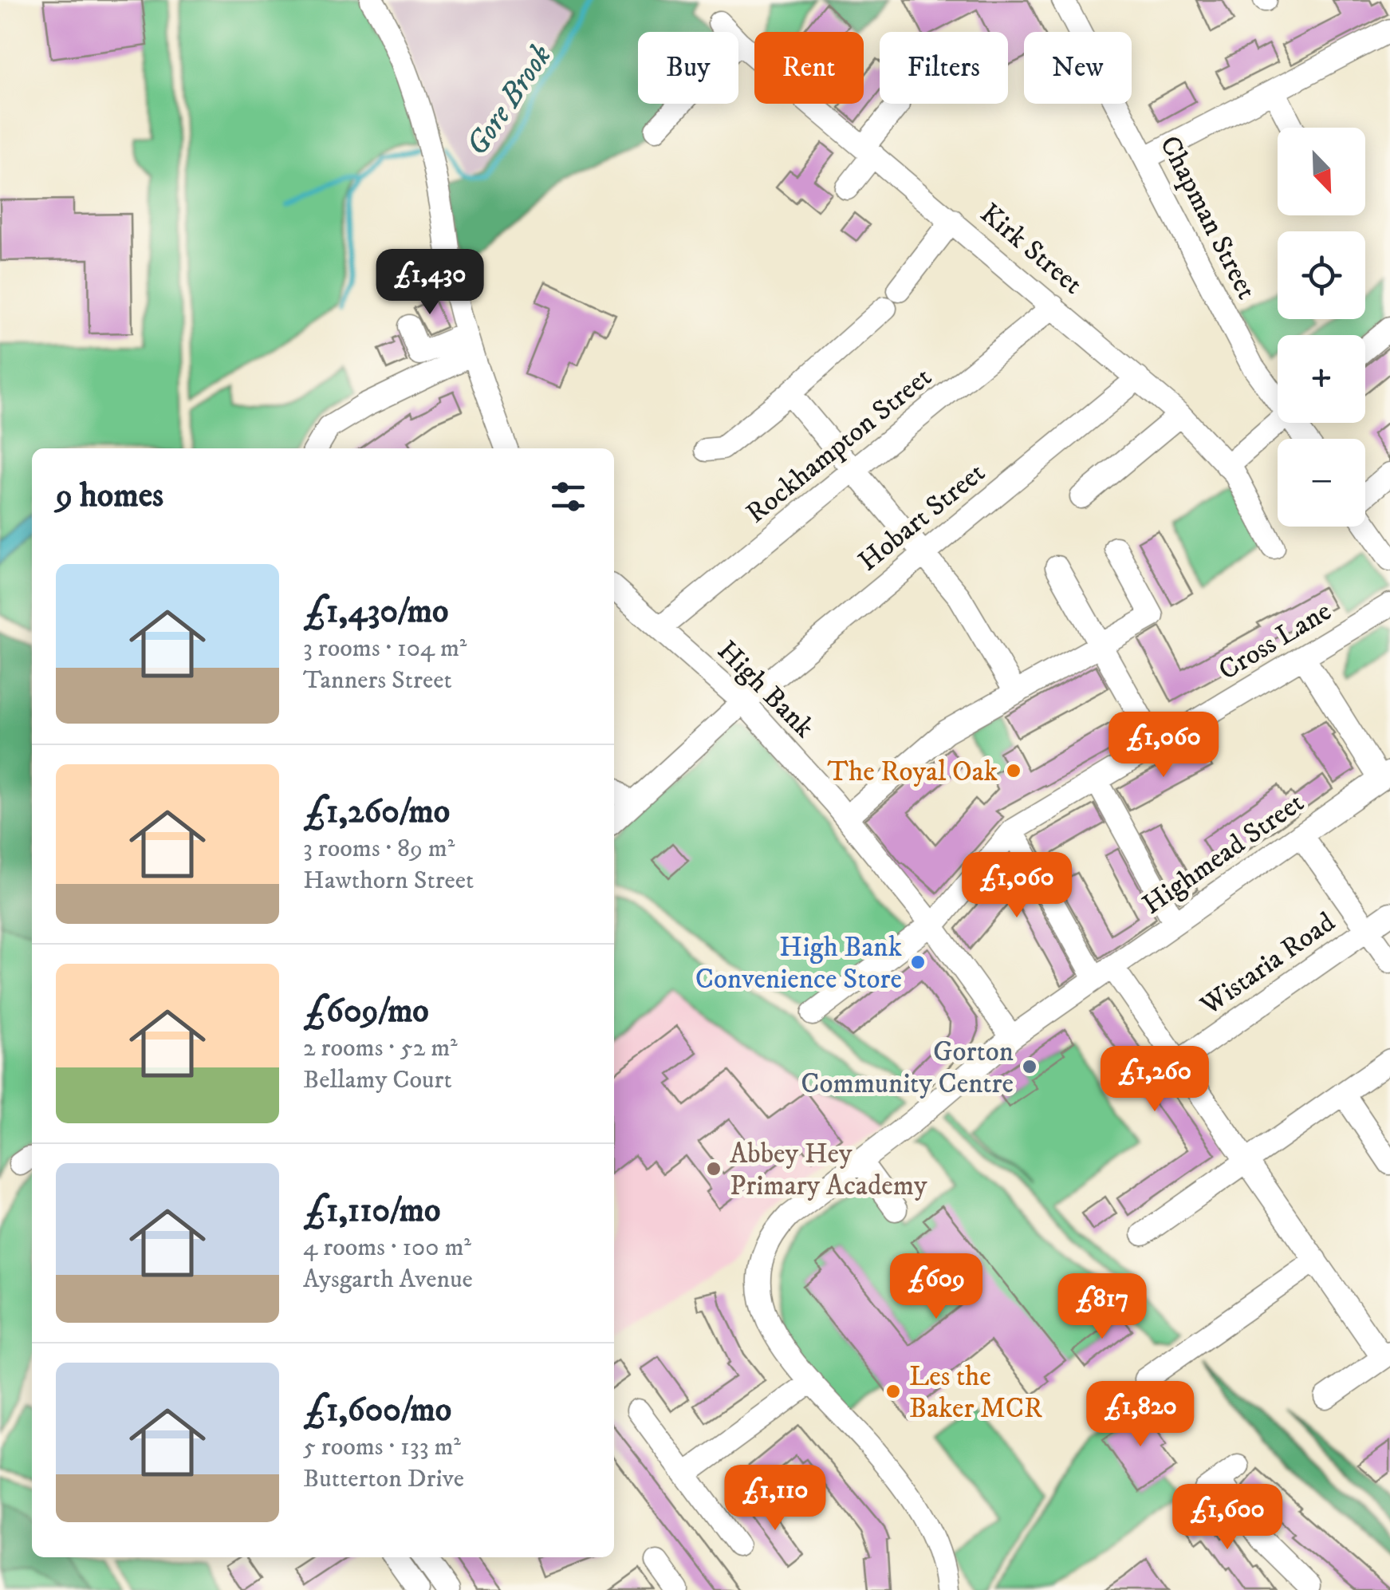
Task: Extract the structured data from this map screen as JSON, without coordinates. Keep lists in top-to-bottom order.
{
  "streets": {
    "street": [
      "Chapman Street",
      "Kirk Street",
      "Rockhampton Street",
      "Hobart Street",
      "Cross Lane",
      "High Bank",
      "Highmead Street",
      "Wistaria Road"
    ]
  },
  "crossings": [
    ["Kirk Street", "Rockhampton Street"],
    ["Kirk Street", "Hobart Street"],
    ["Rockhampton Street", "High Bank"],
    ["Hobart Street", "High Bank"],
    ["Cross Lane", "High Bank"],
    ["High Bank", "Highmead Street"]
  ],
  "water": ["Gore Brook"],
  "places": [
    "The Royal Oak",
    "High Bank Convenience Store",
    "Gorton Community Centre",
    "Abbey Hey Primary Academy",
    "Les the Baker MCR"
  ],
  "north": "bottom right",
  "page": {
    "chip": [
      "Buy",
      "Rent",
      "Filters",
      "New"
    ],
    "map_buttons": ["+", "−"],
    "price": [
      "£1,430",
      "£1,060",
      "£1,060",
      "£1,260",
      "£609",
      "£817",
      "£1,820",
      "£1,110",
      "£1,600"
    ],
    "heading": "9 homes",
    "list": [
      {
        "name": "£1,430/mo",
        "note": "3 rooms · 104 m² · Tanners Street"
      },
      {
        "name": "£1,260/mo",
        "note": "3 rooms · 89 m² · Hawthorn Street"
      },
      {
        "name": "£609/mo",
        "note": "2 rooms · 52 m² · Bellamy Court"
      },
      {
        "name": "£1,110/mo",
        "note": "4 rooms · 100 m² · Aysgarth Avenue"
      },
      {
        "name": "£1,600/mo",
        "note": "5 rooms · 133 m² · Butterton Drive"
      }
    ]
  }
}
